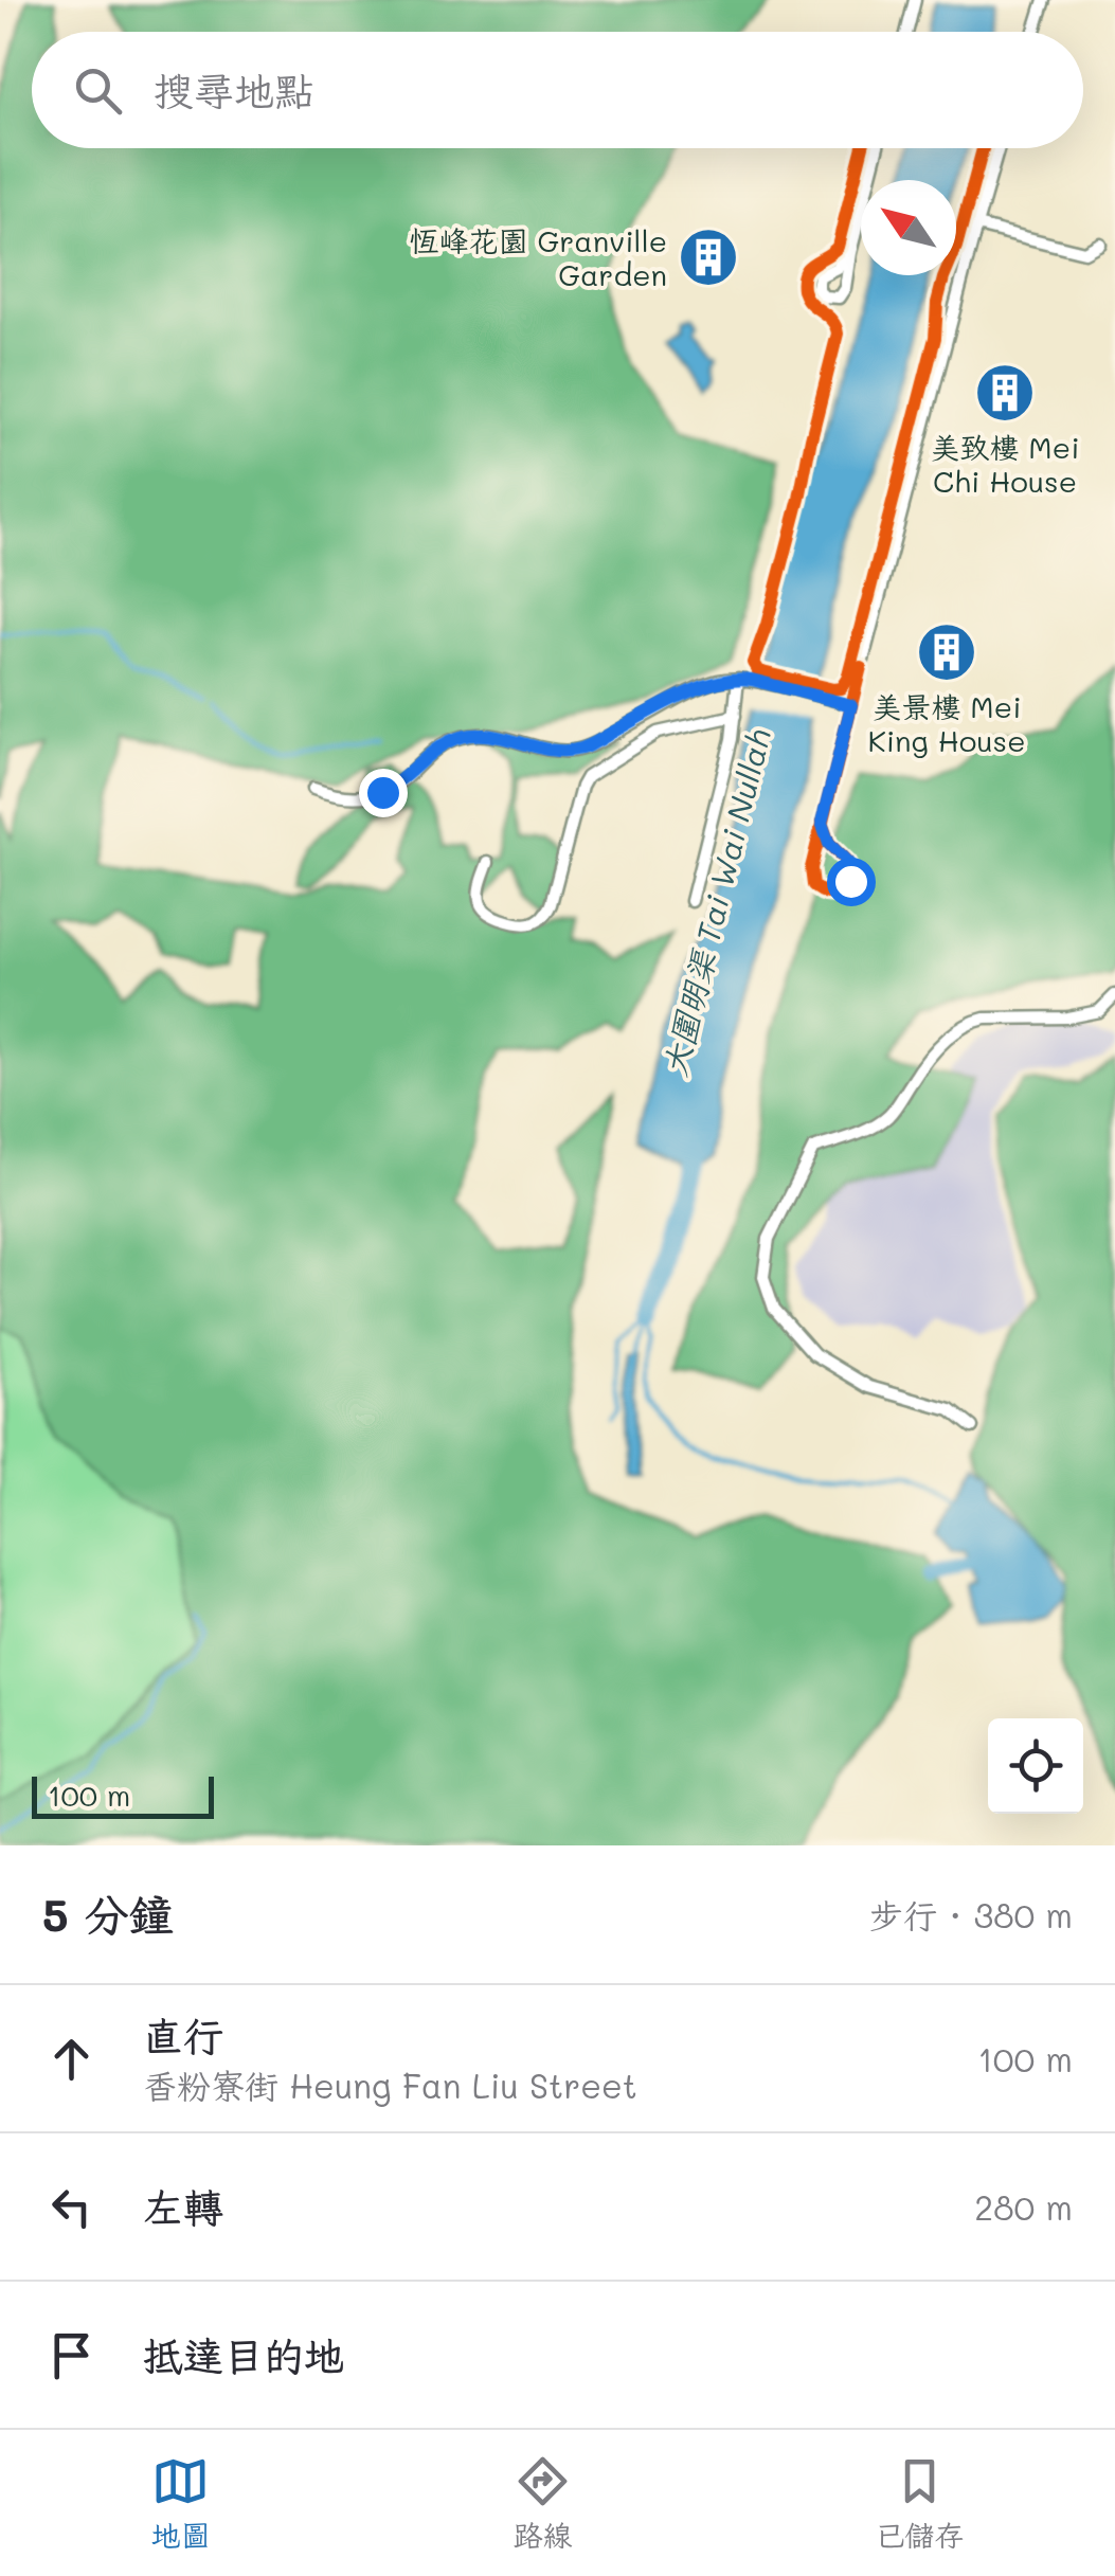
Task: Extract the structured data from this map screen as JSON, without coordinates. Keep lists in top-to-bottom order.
{
  "water": ["大圍明渠 Tai Wai Nullah"],
  "places": {
    "building": ["恆峰花園 Granville Garden", "美致樓 Mei Chi House", "美景樓 Mei King House"]
  },
  "scale_bar": "100 m",
  "north": "top left",
  "page": {
    "search": "搜尋地點",
    "scale": "100 m",
    "heading": ["5 分鐘", "步行 · 380 m"],
    "list": [
      ["直行", "香粉寮街 Heung Fan Liu Street", "100 m"],
      ["左轉", "280 m"],
      "抵達目的地"
    ],
    "nav": ["地圖", "路線", "已儲存"]
  }
}
